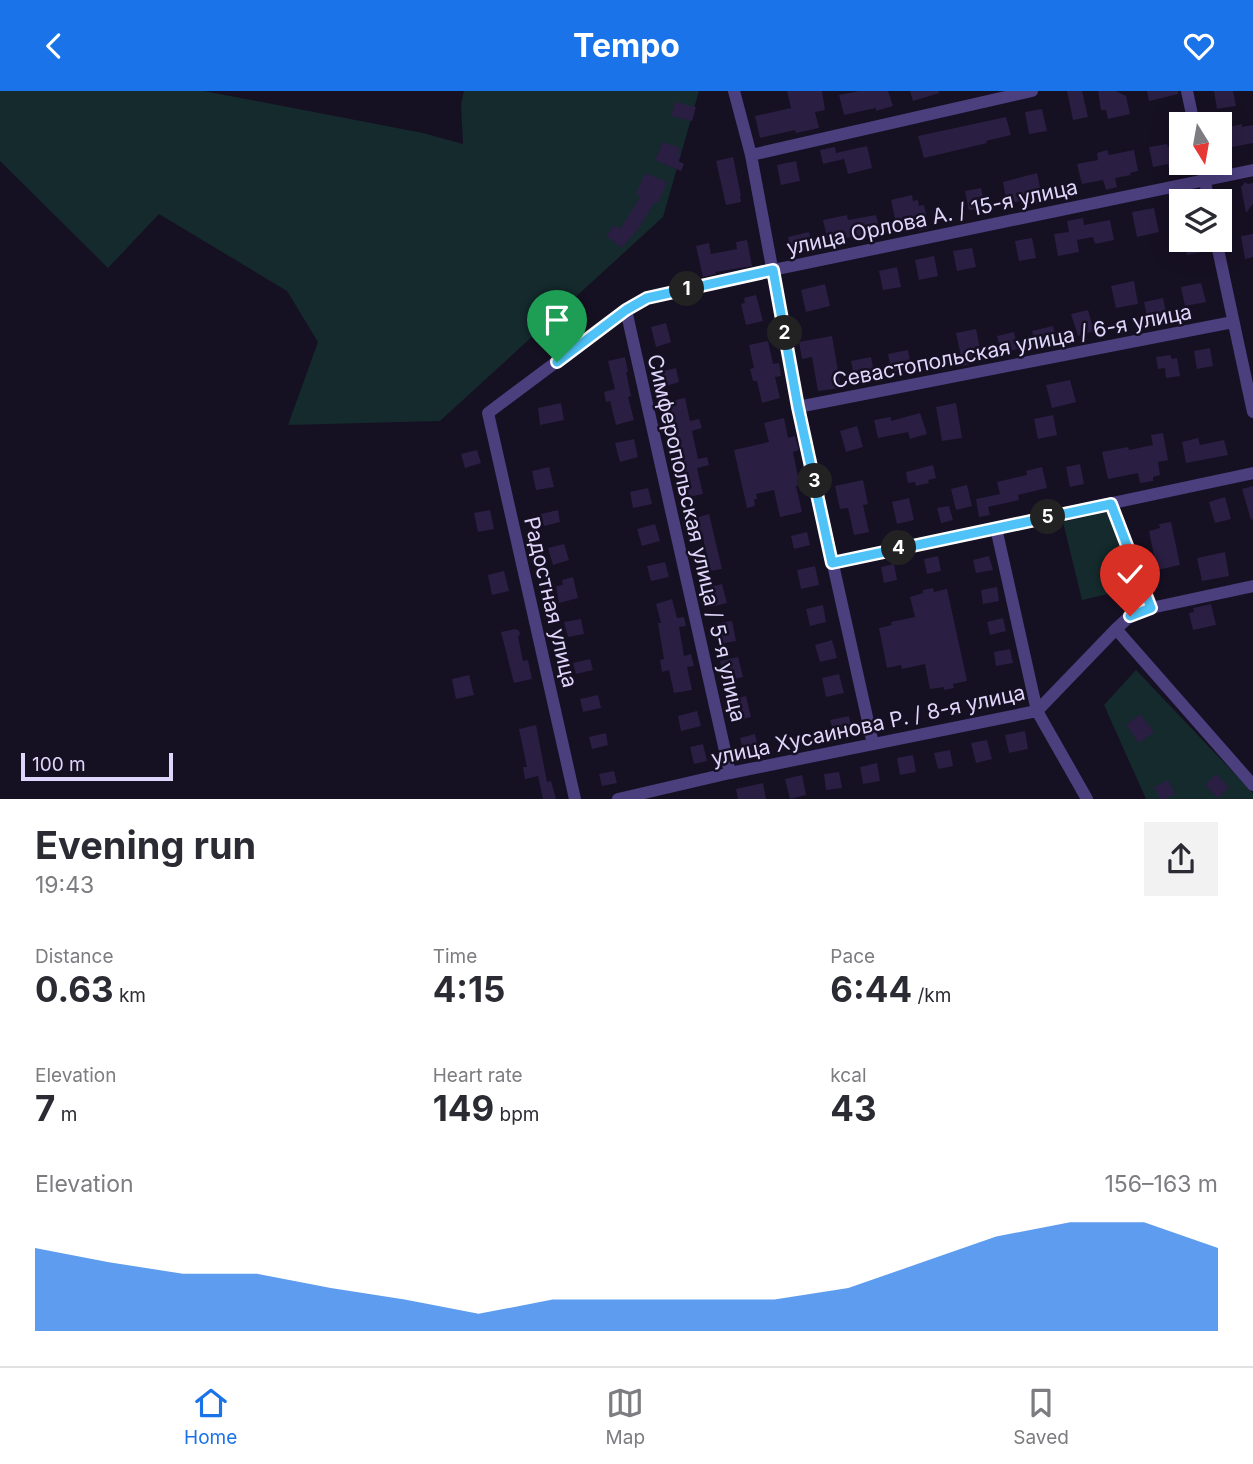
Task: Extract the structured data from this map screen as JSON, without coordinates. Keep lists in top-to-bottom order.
{
  "streets": {
    "street": [
      "улица Орлова А. / 15-я улица",
      "Севастопольская улица / 6-я улица",
      "Симферопольская улица / 5-я улица",
      "Радостная улица",
      "улица Хусаинова Р. / 8-я улица"
    ]
  },
  "crossings": [
    ["улица Орлова А. / 15-я улица", "Симферопольская улица / 5-я улица"],
    ["улица Орлова А. / 15-я улица", "Радостная улица"],
    ["Симферопольская улица / 5-я улица", "улица Хусаинова Р. / 8-я улица"]
  ],
  "scale_bar": "100 m",
  "north": "bottom",
  "page": {
    "header": "Tempo",
    "pins": [
      "1",
      "2",
      "3",
      "5",
      "4"
    ],
    "scale": "100 m",
    "heading": ["Evening run", "19:43"],
    "stats": [
      ["Distance", "0.63 km"],
      ["Time", "4:15"],
      ["Pace", "6:44 /km"],
      ["Elevation", "7 m"],
      ["Heart rate", "149 bpm"],
      ["kcal", "43"]
    ],
    "chart": ["Elevation", "156–163 m"],
    "tabs": ["Home", "Map", "Saved"]
  }
}
